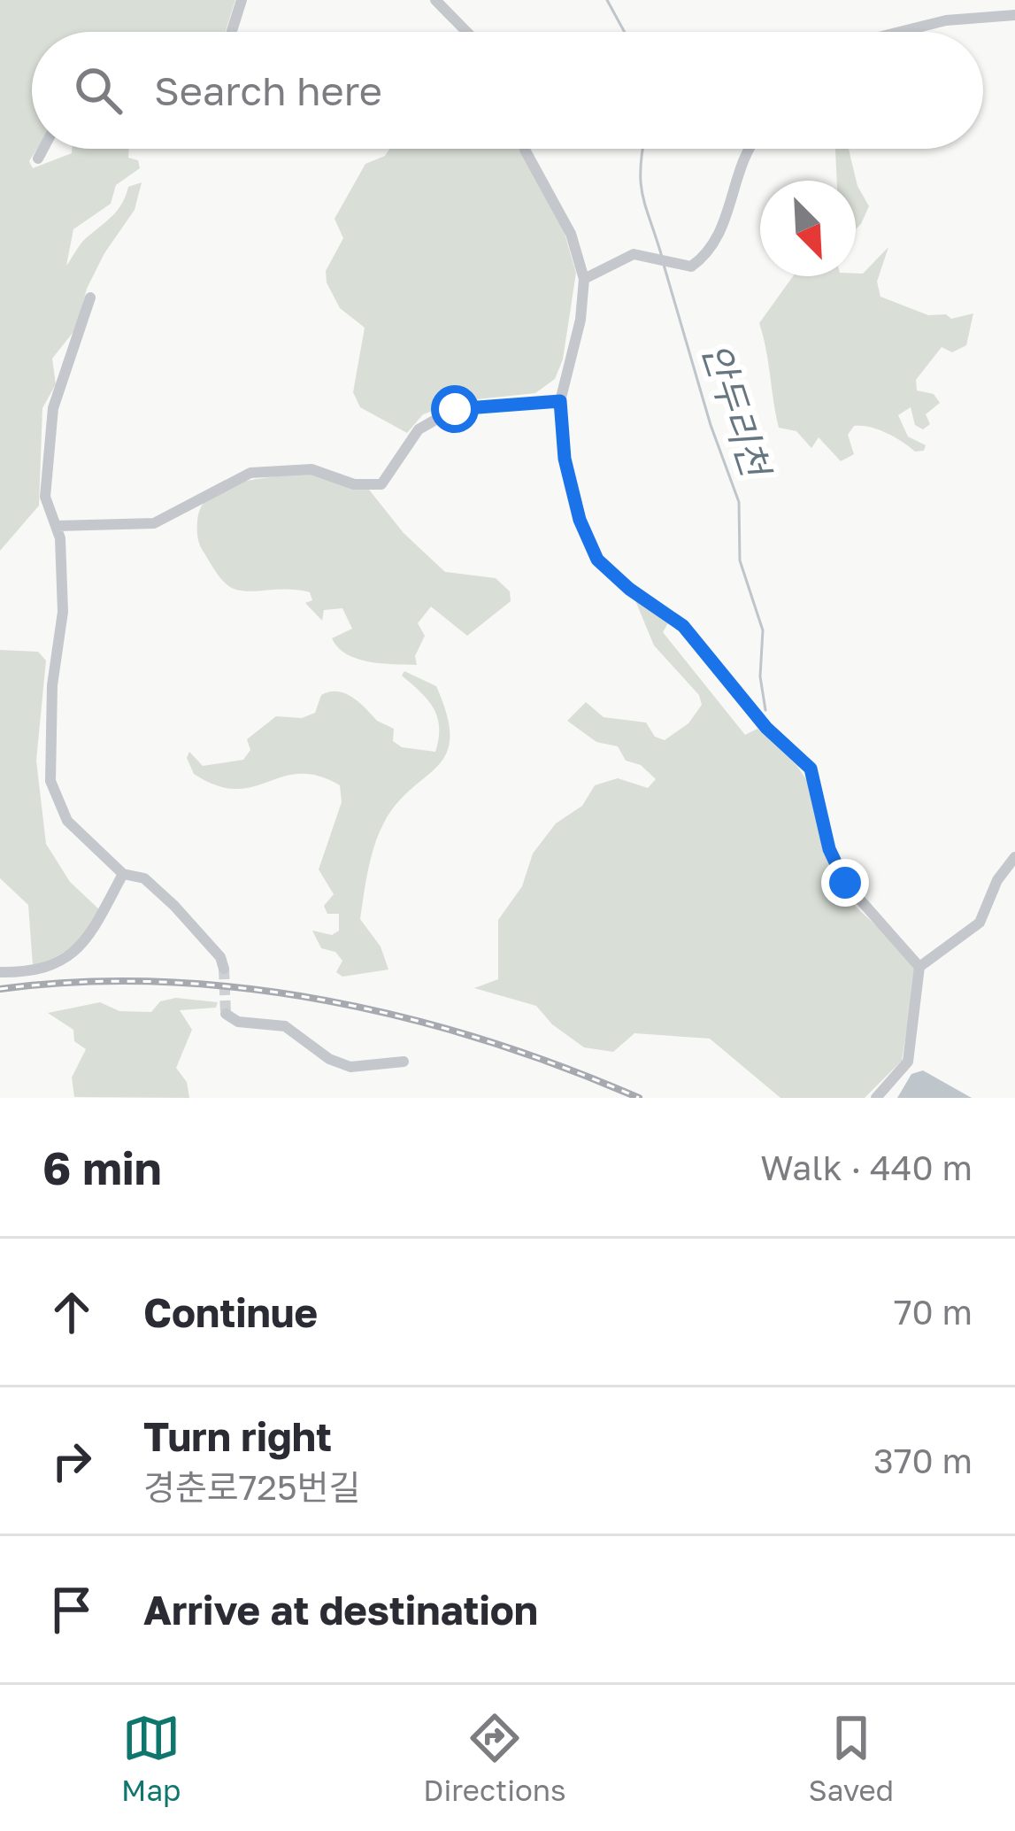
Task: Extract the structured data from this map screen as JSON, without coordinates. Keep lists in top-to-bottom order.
{
  "water": ["안두리천"],
  "north": "bottom right",
  "page": {
    "search": "Search here",
    "heading": ["6 min", "Walk · 440 m"],
    "list": [
      ["Continue", "70 m"],
      ["Turn right", "경춘로725번길", "370 m"],
      "Arrive at destination"
    ],
    "nav": ["Map", "Directions", "Saved"]
  }
}
